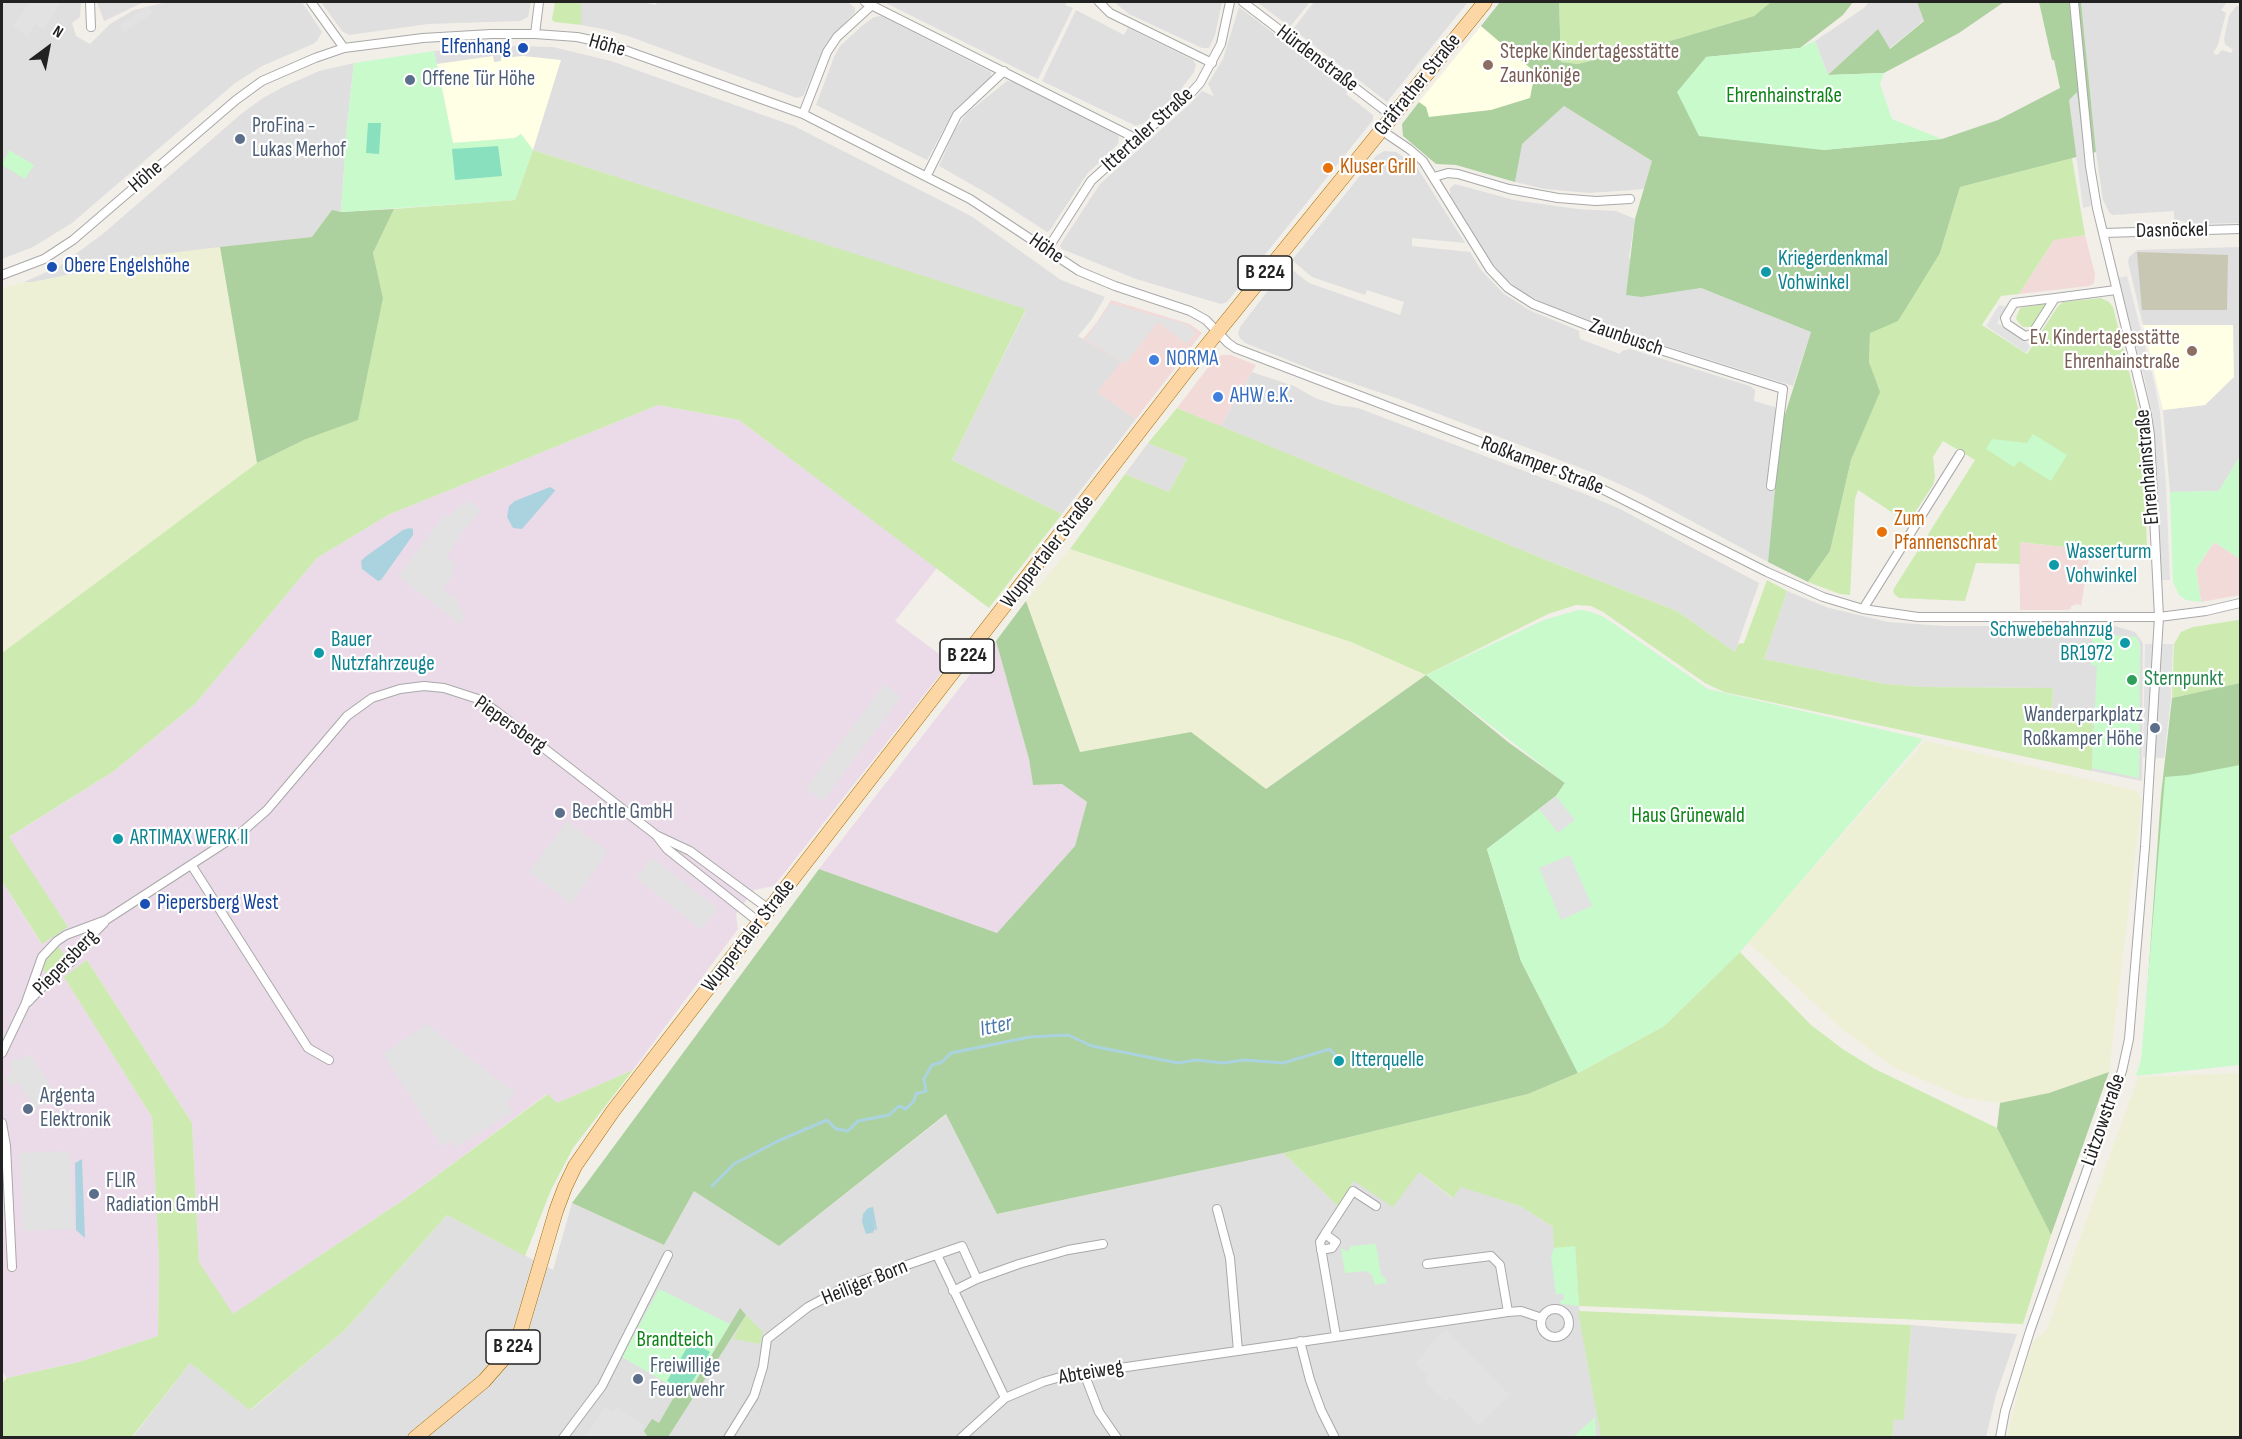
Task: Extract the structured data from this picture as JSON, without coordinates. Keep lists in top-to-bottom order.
{
  "streets": {
    "main road": ["Gräfrather Straße", "B 224", "Wuppertaler Straße"],
    "street": [
      "Höhe",
      "Hürdenstraße",
      "Ittertaler Straße",
      "Dasnöckel",
      "Zaunbusch",
      "Roßkamper Straße",
      "Ehrenhainstraße",
      "Piepersberg",
      "Lützowstraße",
      "Heiliger Born",
      "Abteiweg"
    ]
  },
  "crossings": [
    ["Höhe", "Gräfrather Straße"],
    ["Höhe", "Ittertaler Straße"],
    ["Höhe", "Roßkamper Straße"],
    ["Hürdenstraße", "Gräfrather Straße"],
    ["Gräfrather Straße", "Zaunbusch"],
    ["Gräfrather Straße", "Roßkamper Straße"],
    ["Gräfrather Straße", "Wuppertaler Straße"],
    ["Dasnöckel", "Ehrenhainstraße"],
    ["Roßkamper Straße", "Ehrenhainstraße"],
    ["Ehrenhainstraße", "Lützowstraße"],
    ["Wuppertaler Straße", "Piepersberg"]
  ],
  "water": ["Itter"],
  "parks": ["Ehrenhainstraße", "Haus Grünewald", "Brandteich"],
  "places": [
    "Elfenhang",
    "Stepke Kindertagesstätte Zaunkönige",
    "Offene Tür Höhe",
    "ProFina - Lukas Merhof",
    "Kluser Grill",
    "Obere Engelshöhe",
    "Kriegerdenkmal Vohwinkel",
    "Ev. Kindertagesstätte Ehrenhainstraße",
    "NORMA",
    "AHW e.K.",
    "Zum Pfannenschrat",
    "Wasserturm Vohwinkel",
    "Schwebebahnzug BR1972",
    "Bauer Nutzfahrzeuge",
    "Sternpunkt",
    "Wanderparkplatz Roßkamper Höhe",
    "Bechtle GmbH",
    "ARTIMAX WERK II",
    "Piepersberg West",
    "Itterquelle",
    "Argenta Elektronik",
    "FLIR Radiation GmbH",
    "Freiwillige Feuerwehr"
  ],
  "north": "top right"
}
